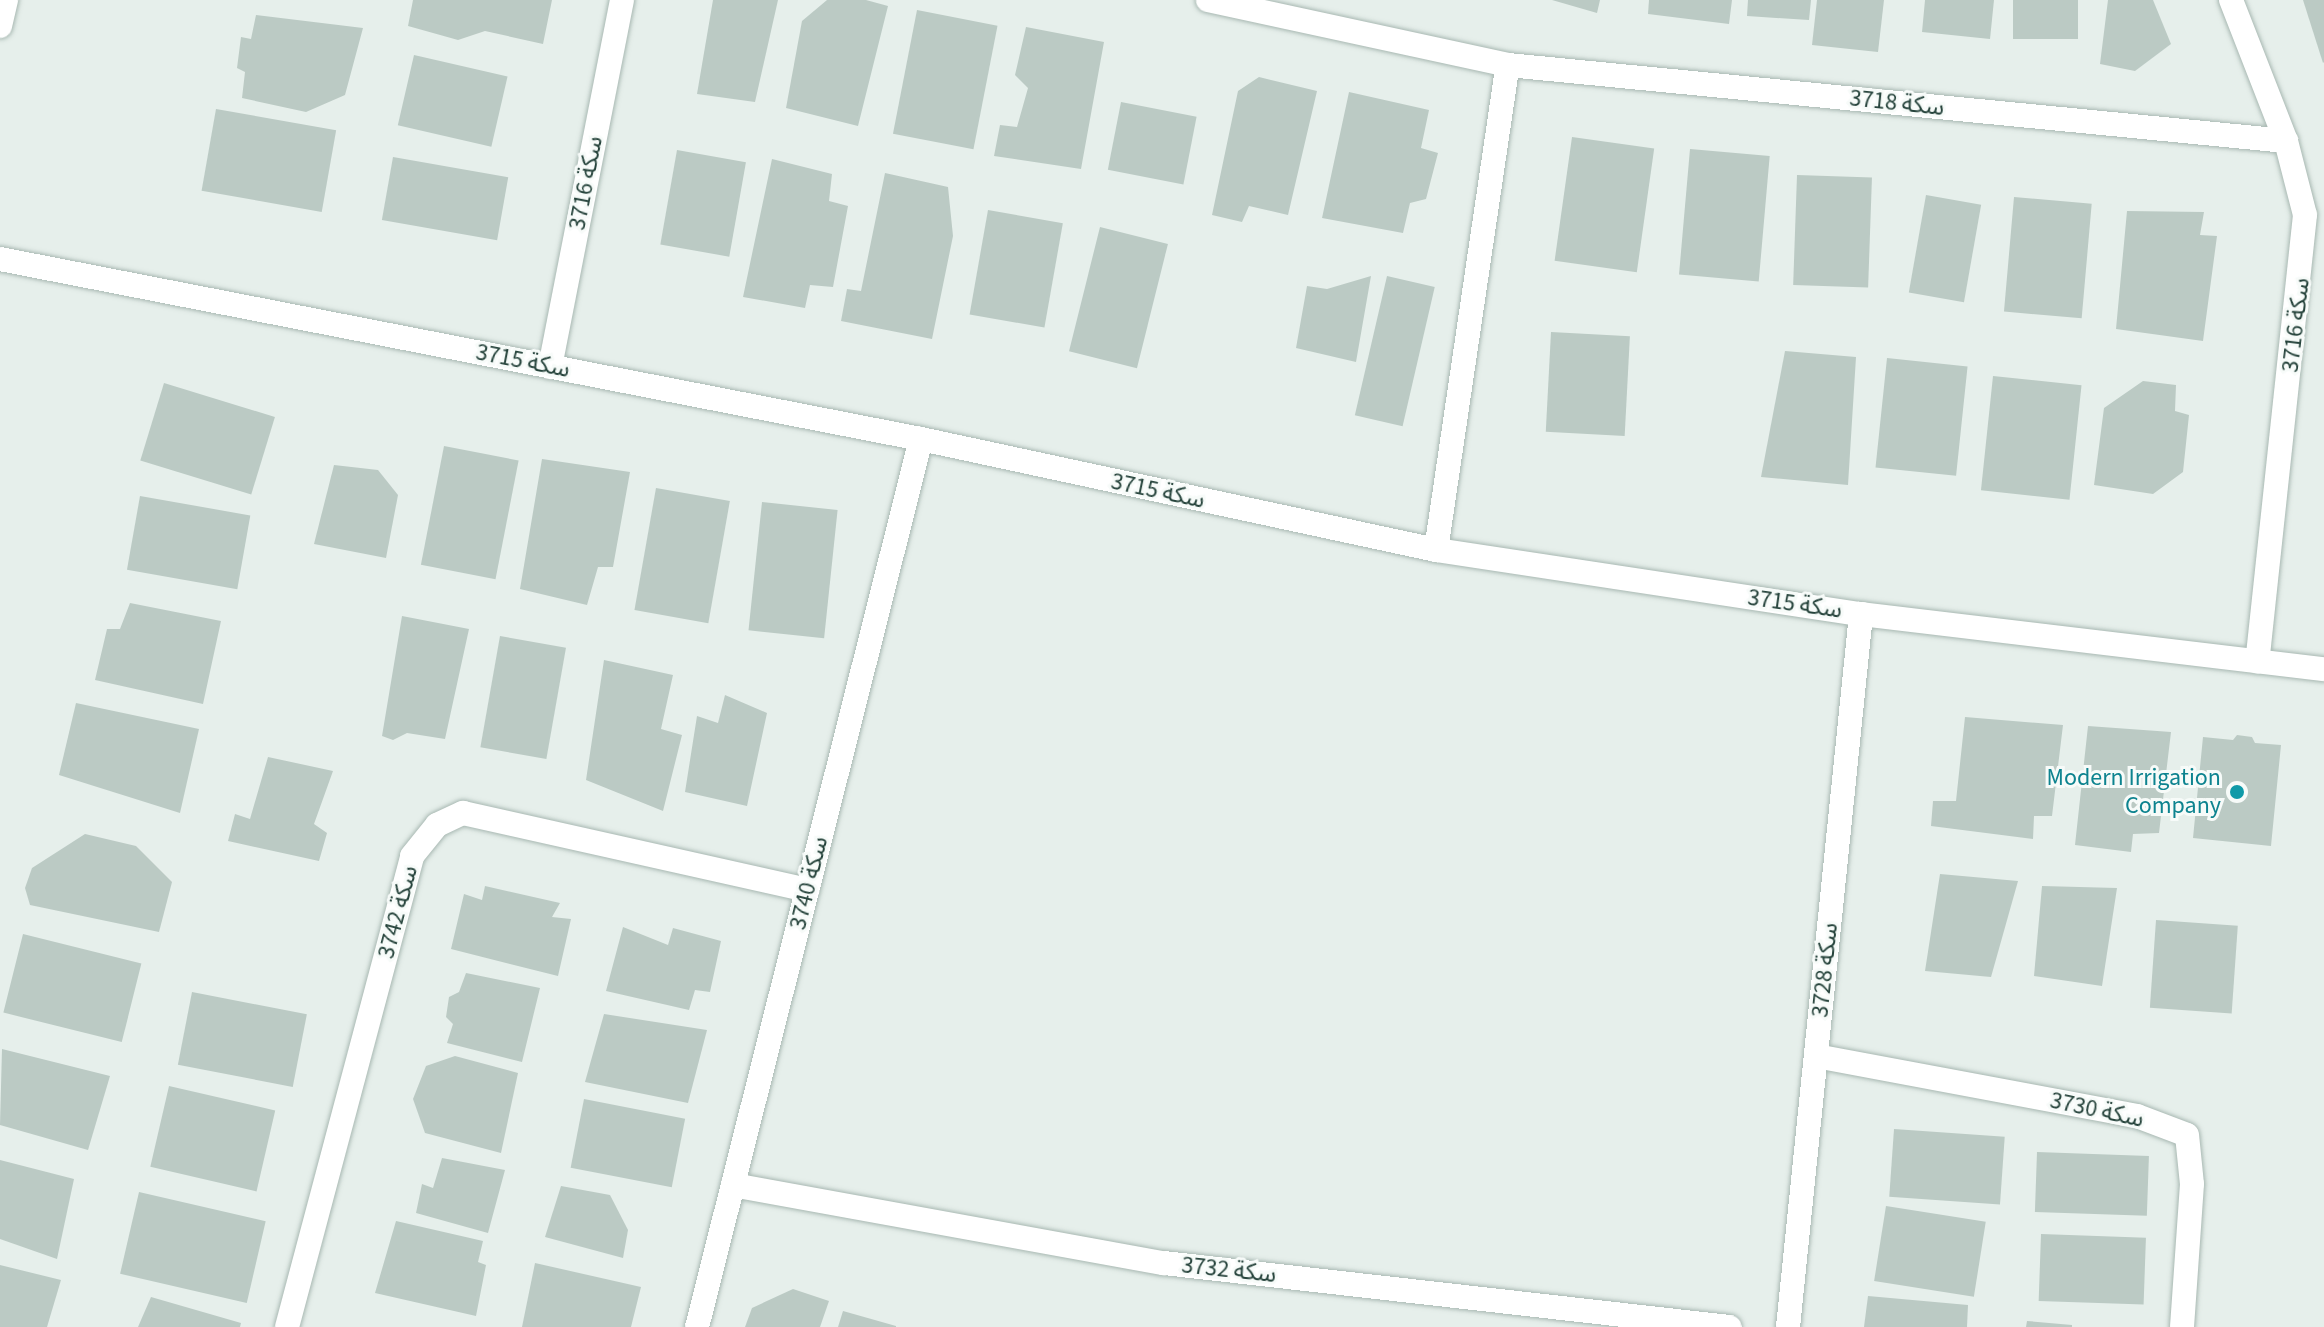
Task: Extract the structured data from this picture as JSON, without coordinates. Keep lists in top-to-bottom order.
{
  "streets": {
    "street": [
      "سكة 3718",
      "سكة 3716",
      "سكة 3715",
      "سكة 3740",
      "سكة 3742",
      "سكة 3728",
      "سكة 3730",
      "سكة 3732"
    ]
  },
  "crossings": [
    ["سكة 3718", "سكة 3716"],
    ["سكة 3716", "سكة 3715"],
    ["سكة 3715", "سكة 3740"],
    ["سكة 3715", "سكة 3728"],
    ["سكة 3740", "سكة 3742"],
    ["سكة 3740", "سكة 3732"],
    ["سكة 3728", "سكة 3730"]
  ],
  "places": ["Modern Irrigation Company"]
}
